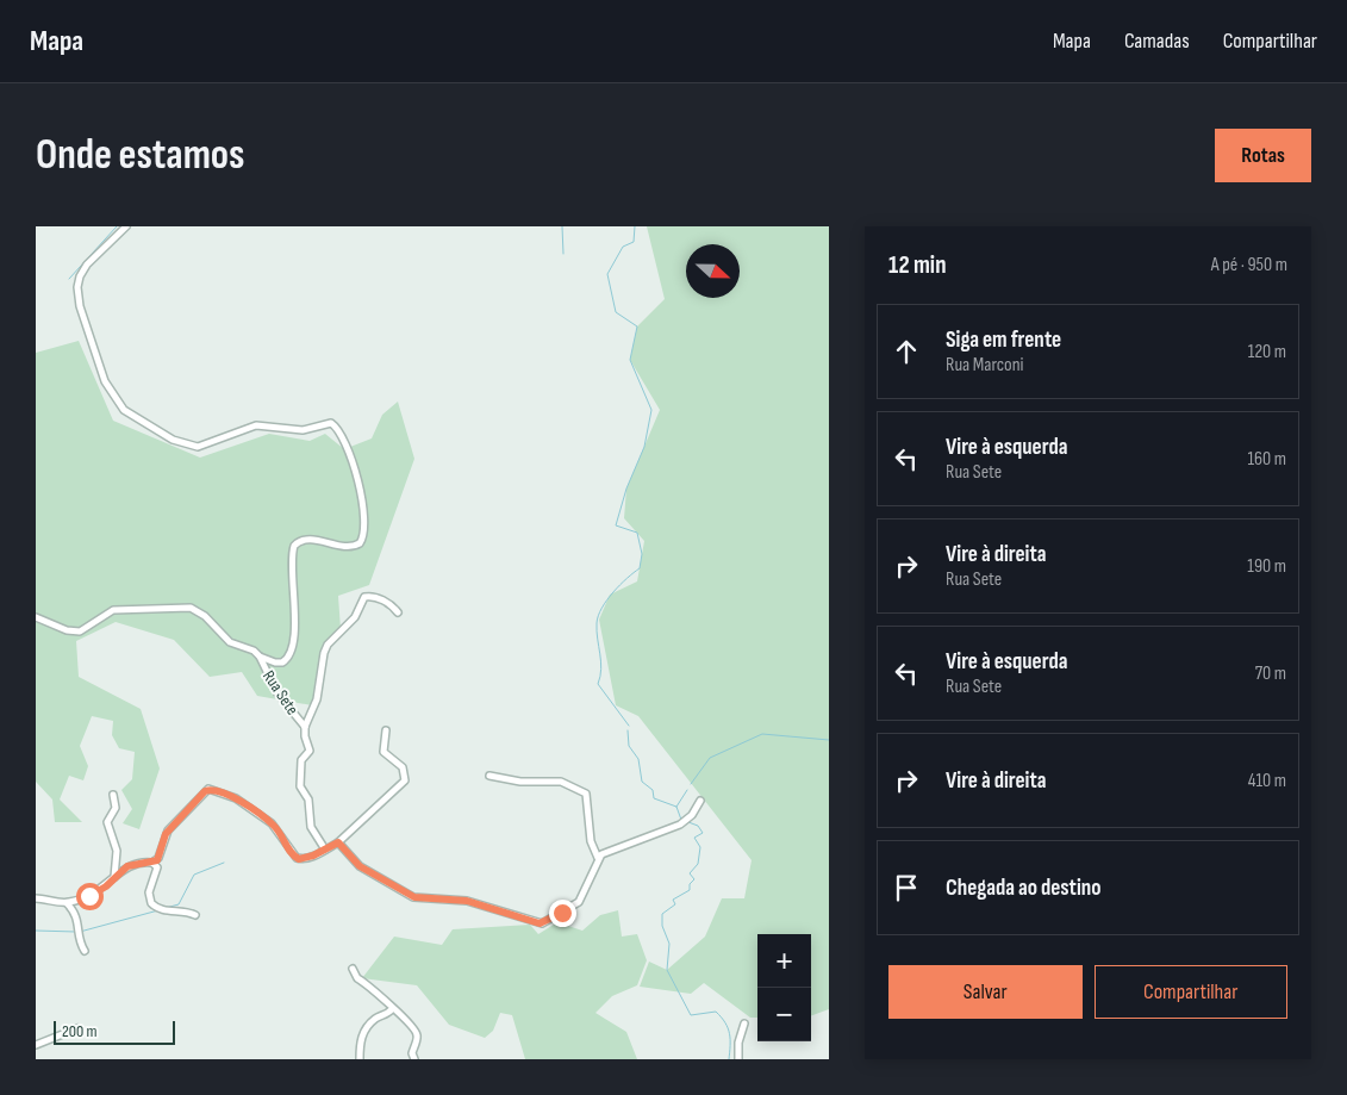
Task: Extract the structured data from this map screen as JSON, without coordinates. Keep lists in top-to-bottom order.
{
  "streets": {
    "street": ["Rua Sete"]
  },
  "scale_bar": "200 m",
  "north": "right",
  "page": {
    "header": "Mapa",
    "nav": ["Mapa", "Camadas", "Compartilhar"],
    "buttons": [
      "Rotas",
      ["Salvar", "Compartilhar"]
    ],
    "title": "Onde estamos",
    "heading": ["12 min", "A pé · 950 m"],
    "list": [
      ["Siga em frente", "Rua Marconi", "120 m"],
      ["Vire à esquerda", "Rua Sete", "160 m"],
      ["Vire à direita", "Rua Sete", "190 m"],
      ["Vire à esquerda", "Rua Sete", "70 m"],
      ["Vire à direita", "410 m"],
      "Chegada ao destino"
    ],
    "map_buttons": ["+", "−"],
    "scale": "200 m"
  }
}
